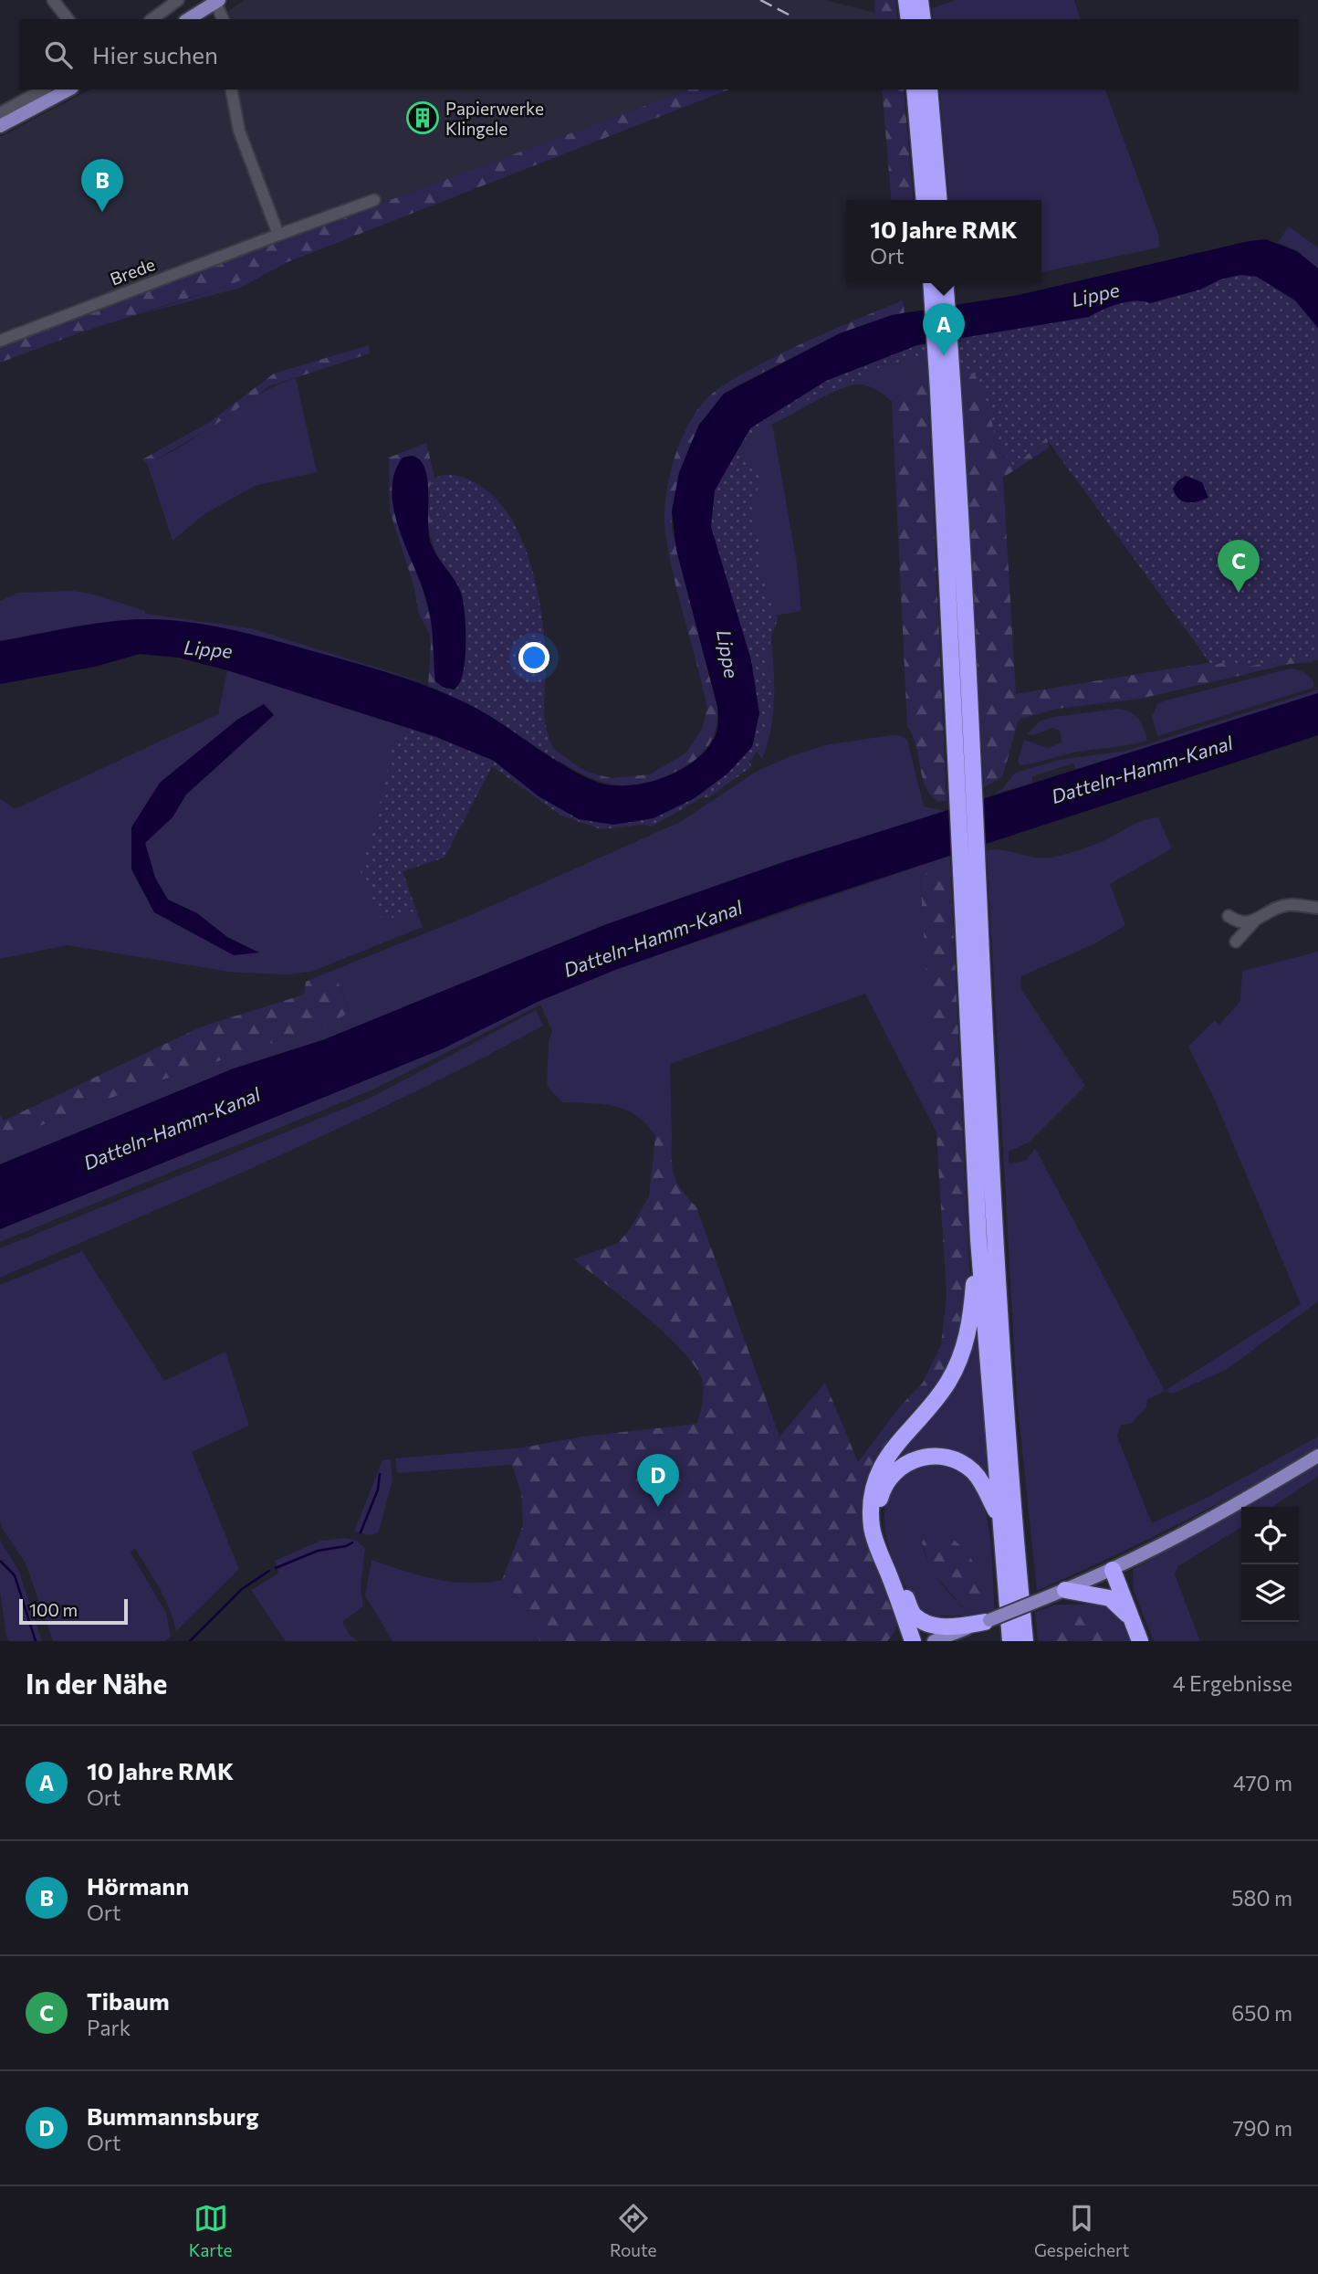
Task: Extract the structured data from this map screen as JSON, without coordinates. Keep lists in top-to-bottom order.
{
  "streets": {
    "street": ["Brede"]
  },
  "water": ["Lippe", "Datteln-Hamm-Kanal"],
  "places": {
    "building": ["Papierwerke Klingele"]
  },
  "scale_bar": "100 m",
  "page": {
    "search": "Hier suchen",
    "pins": [
      "B",
      "A",
      "C",
      "D"
    ],
    "popup": ["10 Jahre RMK", "Ort"],
    "scale": "100 m",
    "heading": ["In der Nähe", "4 Ergebnisse"],
    "list": [
      {
        "mark": "A",
        "name": "10 Jahre RMK",
        "note": "Ort",
        "value": "470 m"
      },
      {
        "mark": "B",
        "name": "Hörmann",
        "note": "Ort",
        "value": "580 m"
      },
      {
        "mark": "C",
        "name": "Tibaum",
        "note": "Park",
        "value": "650 m"
      },
      {
        "mark": "D",
        "name": "Bummannsburg",
        "note": "Ort",
        "value": "790 m"
      }
    ],
    "nav": ["Karte", "Route", "Gespeichert"]
  }
}
